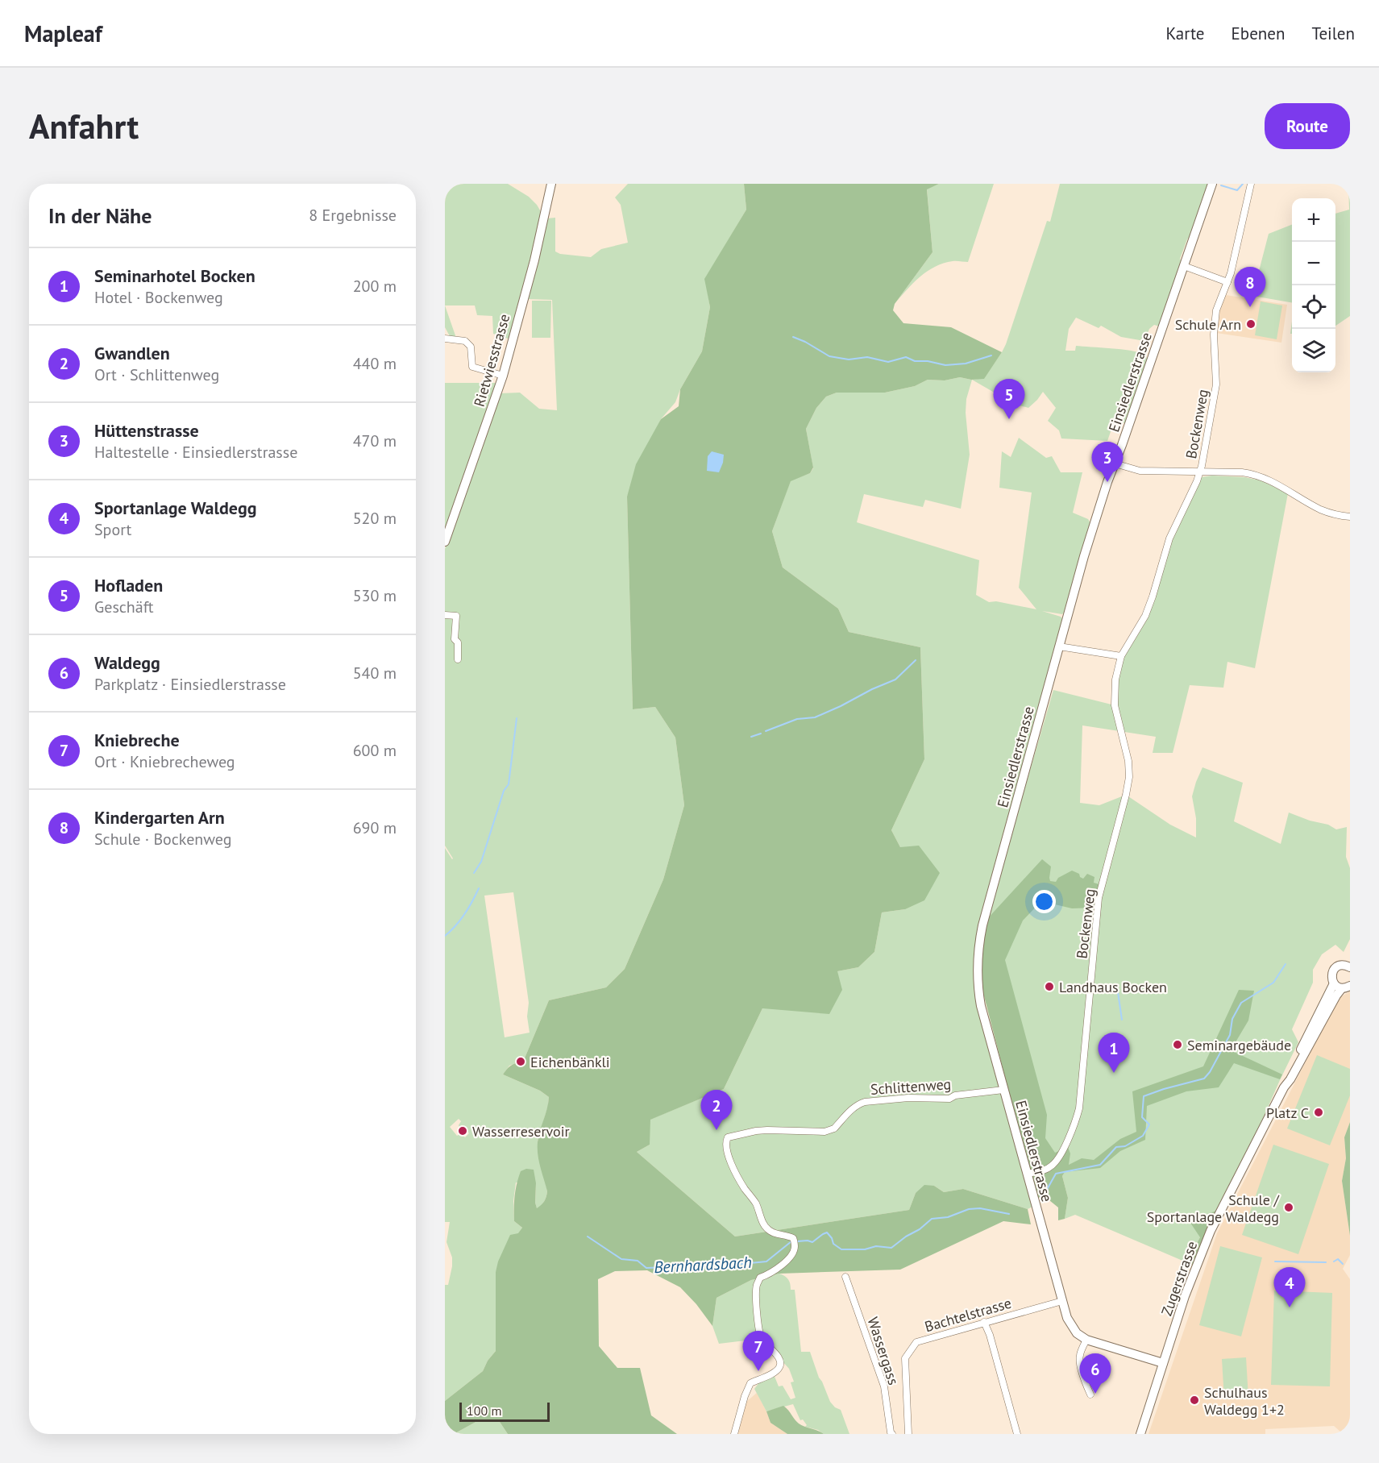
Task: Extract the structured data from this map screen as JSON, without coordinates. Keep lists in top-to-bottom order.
{
  "streets": {
    "street": [
      "Rietwiesstrasse",
      "Einsiedlerstrasse",
      "Bockenweg",
      "Schlittenweg",
      "Zugerstrasse",
      "Bachtelstrasse",
      "Wassergass"
    ]
  },
  "crossings": [
    ["Einsiedlerstrasse", "Bockenweg"],
    ["Einsiedlerstrasse", "Schlittenweg"],
    ["Einsiedlerstrasse", "Zugerstrasse"],
    ["Einsiedlerstrasse", "Bachtelstrasse"]
  ],
  "water": ["Bernhardsbach"],
  "places": [
    "Schule Arn",
    "Landhaus Bocken",
    "Seminargebäude",
    "Eichenbänkli",
    "Platz C",
    "Wasserreservoir",
    "Schule / Sportanlage Waldegg",
    "Schulhaus Waldegg 1+2"
  ],
  "scale_bar": "100 m",
  "page": {
    "header": "Mapleaf",
    "nav": ["Karte", "Ebenen", "Teilen"],
    "buttons": "Route",
    "title": "Anfahrt",
    "heading": ["In der Nähe", "8 Ergebnisse"],
    "map_buttons": ["+", "−"],
    "list": [
      {
        "mark": "1",
        "name": "Seminarhotel Bocken",
        "note": "Hotel · Bockenweg",
        "value": "200 m"
      },
      {
        "mark": "2",
        "name": "Gwandlen",
        "note": "Ort · Schlittenweg",
        "value": "440 m"
      },
      {
        "mark": "3",
        "name": "Hüttenstrasse",
        "note": "Haltestelle · Einsiedlerstrasse",
        "value": "470 m"
      },
      {
        "mark": "4",
        "name": "Sportanlage Waldegg",
        "note": "Sport",
        "value": "520 m"
      },
      {
        "mark": "5",
        "name": "Hofladen",
        "note": "Geschäft",
        "value": "530 m"
      },
      {
        "mark": "6",
        "name": "Waldegg",
        "note": "Parkplatz · Einsiedlerstrasse",
        "value": "540 m"
      },
      {
        "mark": "7",
        "name": "Kniebreche",
        "note": "Ort · Kniebrecheweg",
        "value": "600 m"
      },
      {
        "mark": "8",
        "name": "Kindergarten Arn",
        "note": "Schule · Bockenweg",
        "value": "690 m"
      }
    ],
    "pins": [
      "8",
      "5",
      "3",
      "1",
      "2",
      "4",
      "7",
      "6"
    ],
    "scale": "100 m"
  }
}
